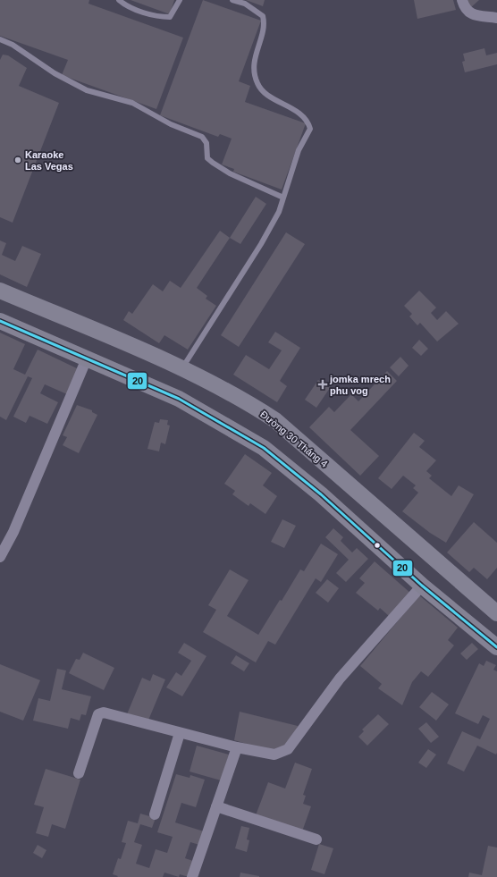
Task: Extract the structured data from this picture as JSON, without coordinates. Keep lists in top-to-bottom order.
{
  "streets": {
    "main road": ["Đường 30 Tháng 4"]
  },
  "places": {
    "other": ["Karaoke Las Vegas"],
    "health": ["jomka mrech phu vog"]
  },
  "lines": ["transit line 20"]
}
